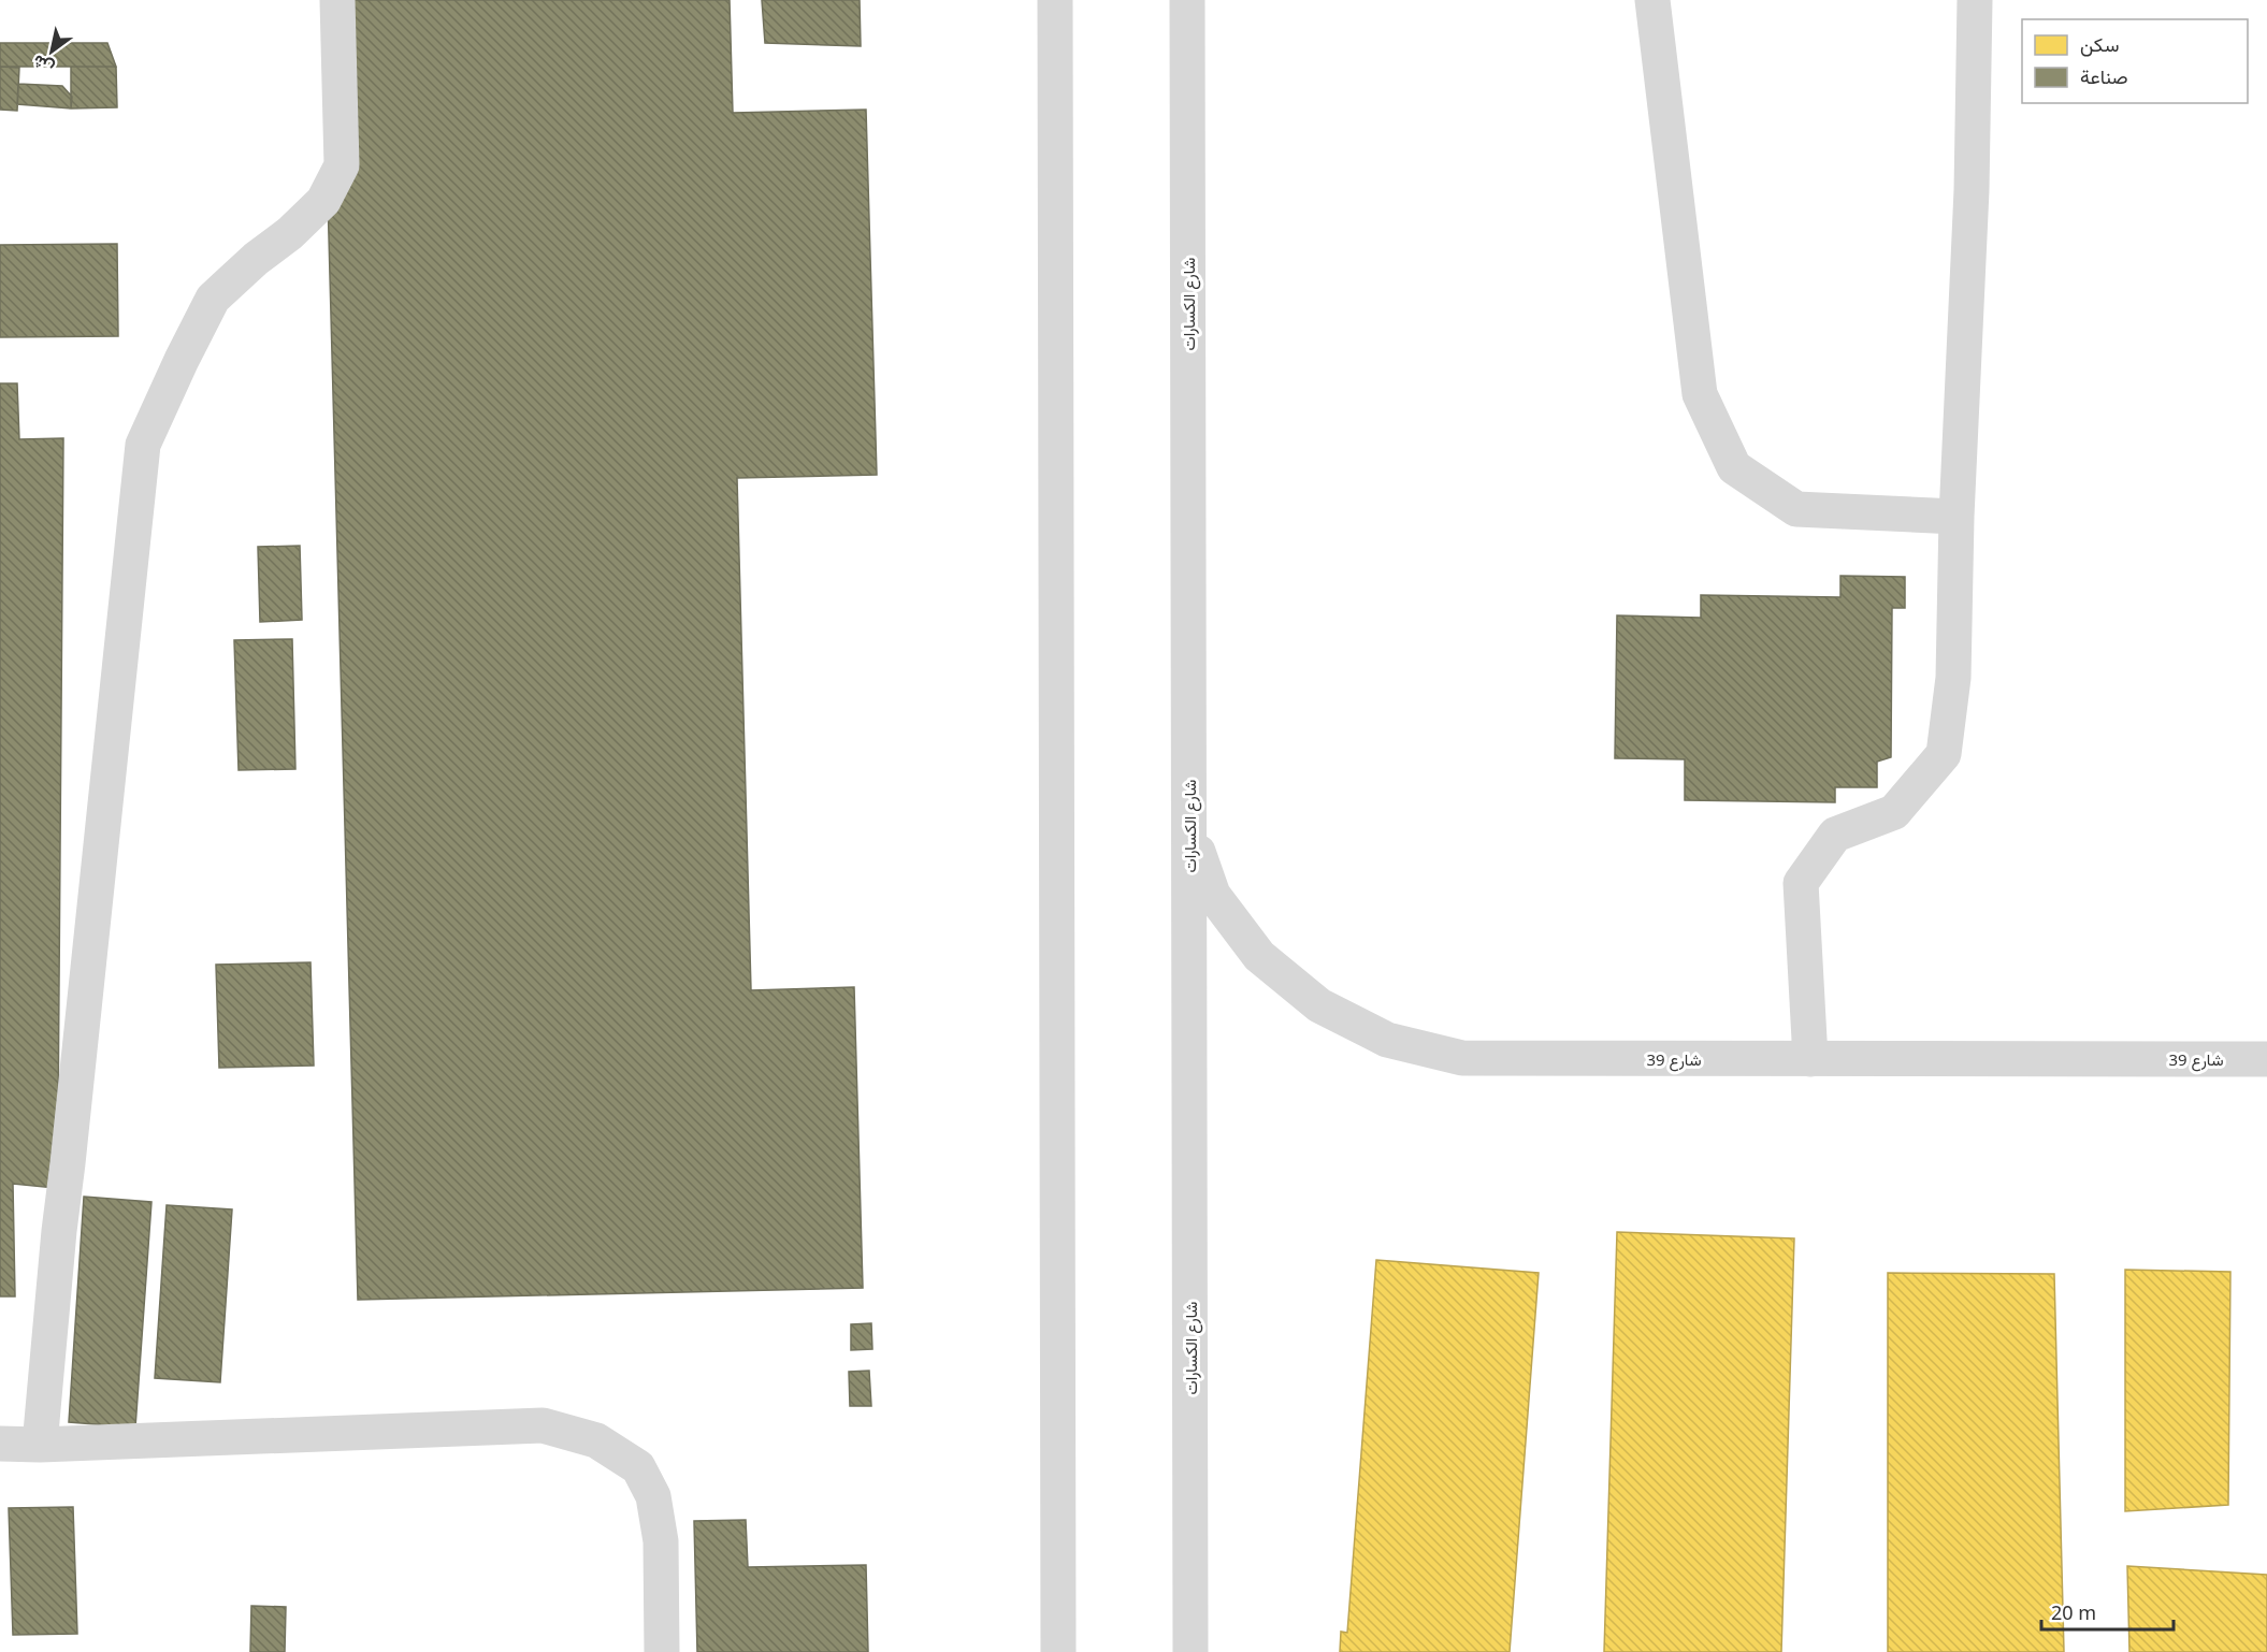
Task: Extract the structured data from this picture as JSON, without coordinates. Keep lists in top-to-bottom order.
{
  "streets": {
    "street": ["شارع الكسارات", "شارع 39"]
  },
  "crossings": [
    ["شارع الكسارات", "شارع 39"]
  ],
  "legend": ["سكن", "صناعة"],
  "scale_bar": "20 m",
  "north": "bottom left"
}
